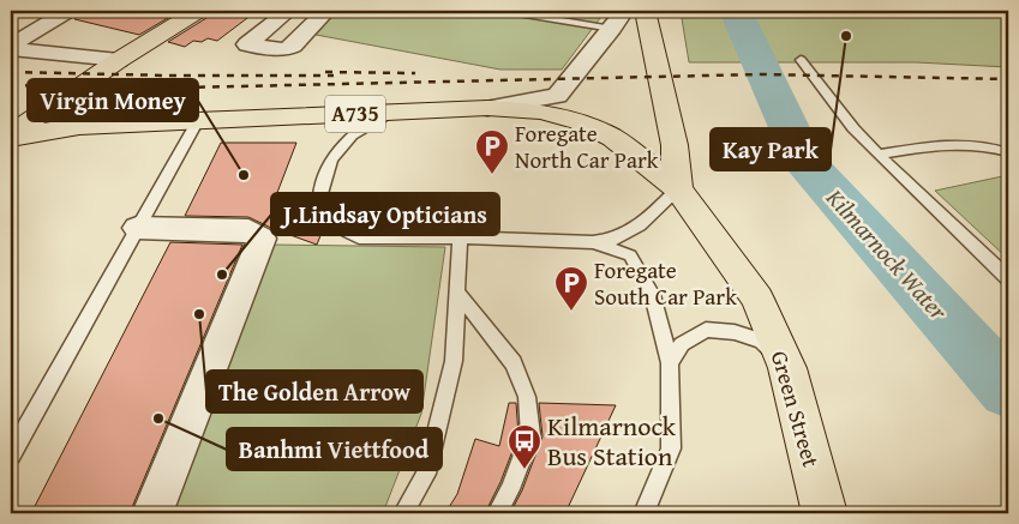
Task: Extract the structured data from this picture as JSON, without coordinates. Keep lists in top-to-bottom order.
{
  "streets": {
    "main road": ["A735", "Green Street"]
  },
  "crossings": [
    ["A735", "Green Street"]
  ],
  "water": ["Kilmarnock Water"],
  "places": {
    "other": [
      "Kay Park",
      "Virgin Money",
      "J.Lindsay Opticians",
      "The Golden Arrow",
      "Banhmi Viettfood"
    ],
    "parking": ["Foregate North Car Park", "Foregate South Car Park"],
    "bus stop": ["Kilmarnock Bus Station"]
  }
}
